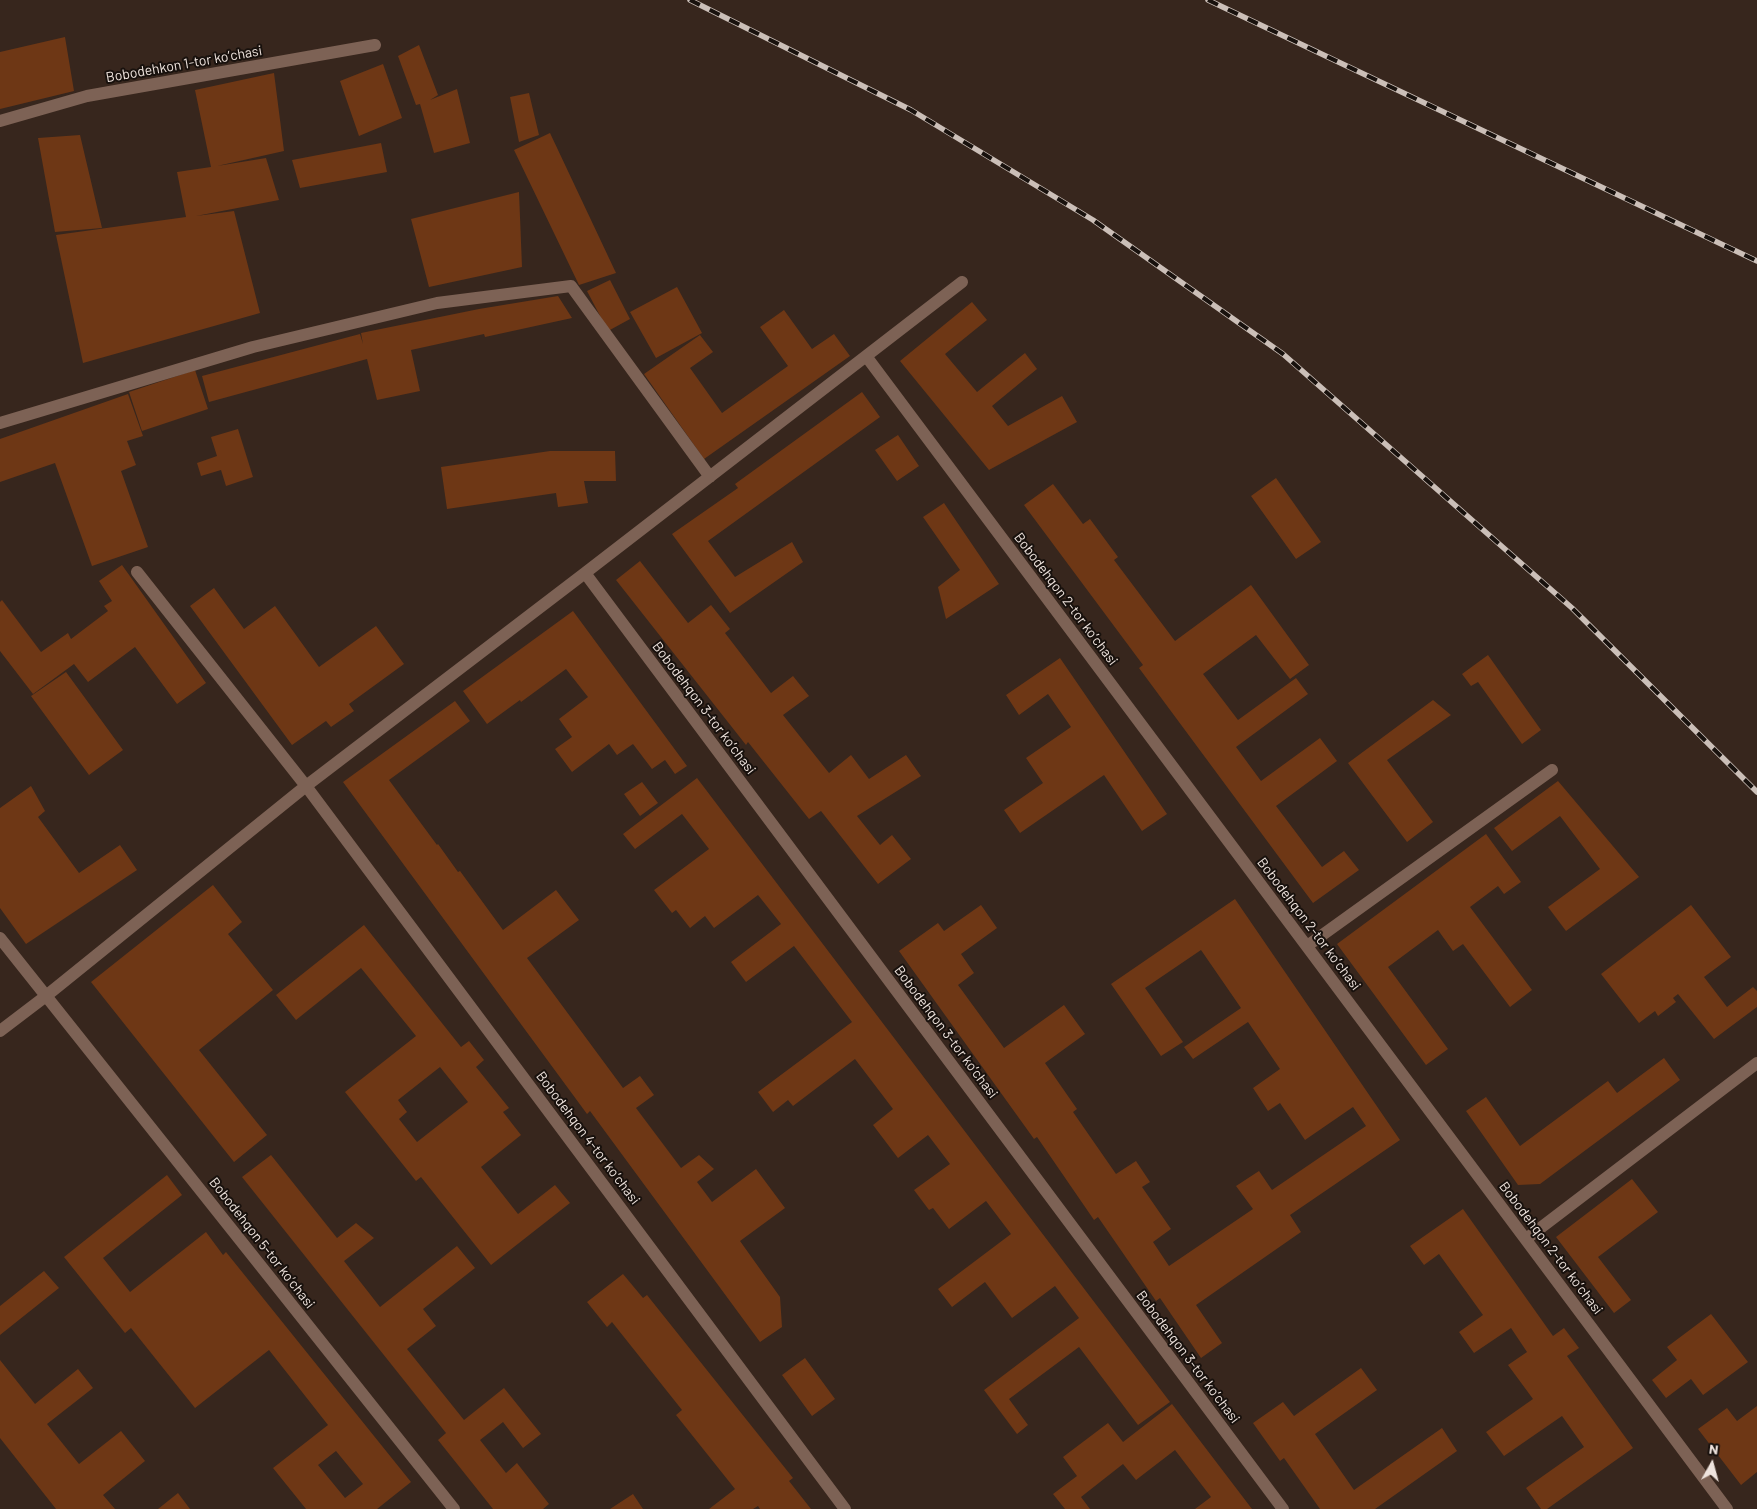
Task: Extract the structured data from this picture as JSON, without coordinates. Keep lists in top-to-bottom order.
{
  "streets": {
    "street": [
      "Bobodehkon 1-tor koʼchasi",
      "Bobodehqon 2-tor koʼchasi",
      "Bobodehqon 3-tor koʼchasi",
      "Bobodehqon 4-tor koʼchasi",
      "Bobodehqon 5-tor koʼchasi"
    ]
  },
  "north": "top"
}
